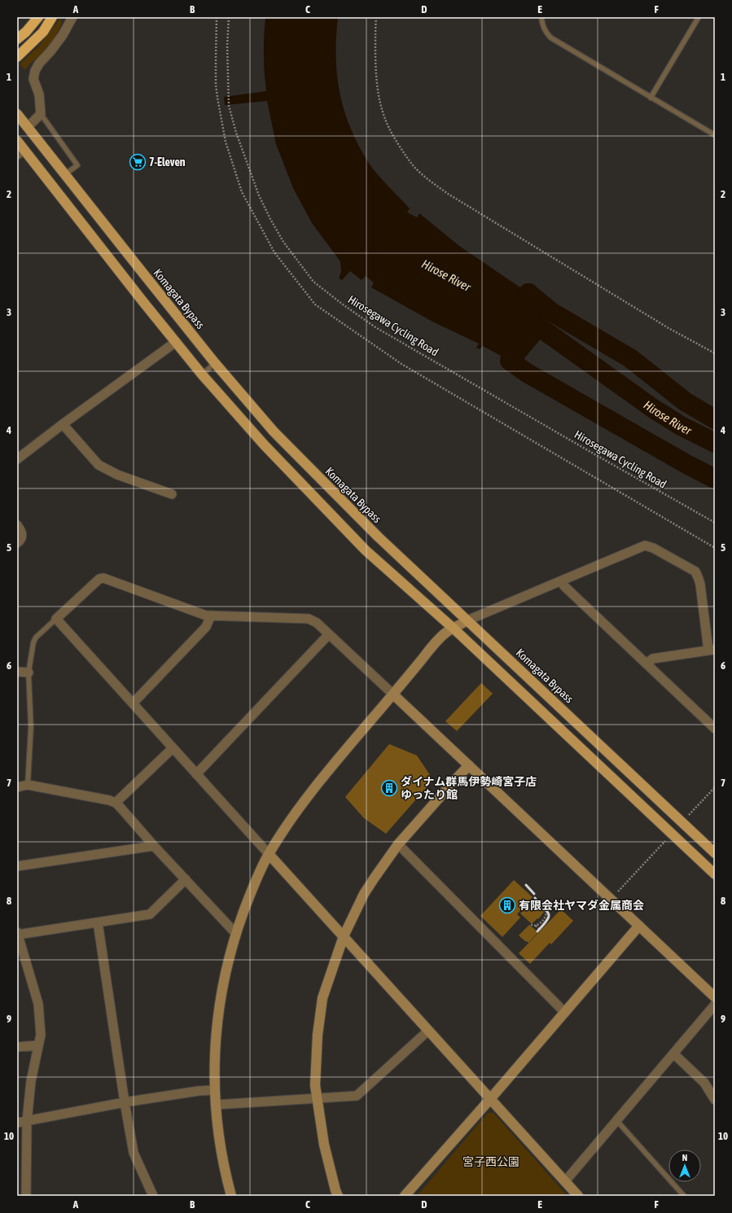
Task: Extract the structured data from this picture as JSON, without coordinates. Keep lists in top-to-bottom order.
{
  "streets": {
    "main road": ["Komagata Bypass"],
    "path": ["Hirosegawa Cycling Road"]
  },
  "water": ["Hirose River"],
  "parks": ["宮子西公園"],
  "places": {
    "supermarket": ["7-Eleven"],
    "building": ["ダイナム群馬伊勢崎宮子店 ゆったり館", "有限会社ヤマダ金属商会"]
  },
  "north": "top",
  "grid": {
    "columns": [
      "A",
      "B",
      "C",
      "D",
      "E",
      "F"
    ],
    "rows": [
      "1",
      "2",
      "3",
      "4",
      "5",
      "6",
      "7",
      "8",
      "9",
      "10"
    ]
  }
}
